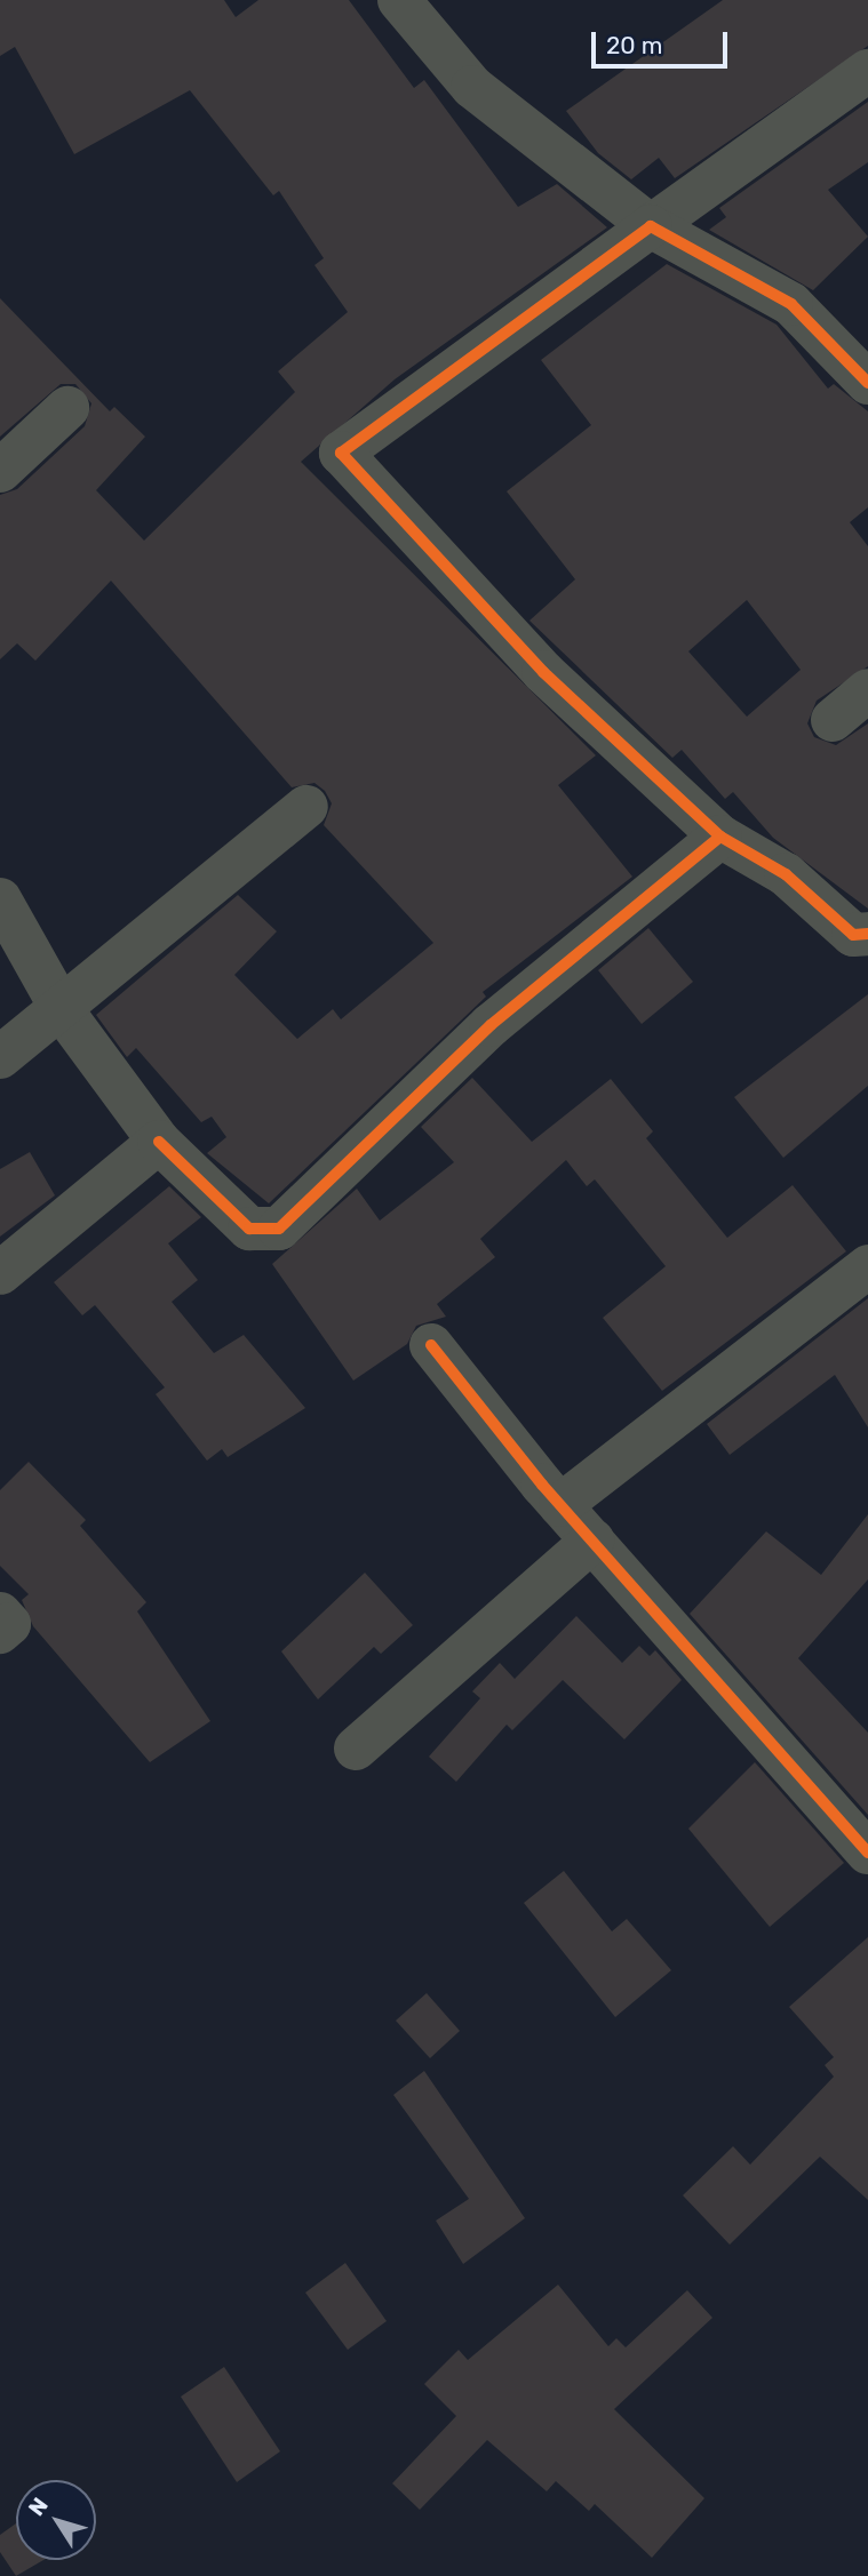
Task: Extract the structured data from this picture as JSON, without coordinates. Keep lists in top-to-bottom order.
{
  "scale_bar": "20 m",
  "north": "top left"
}
